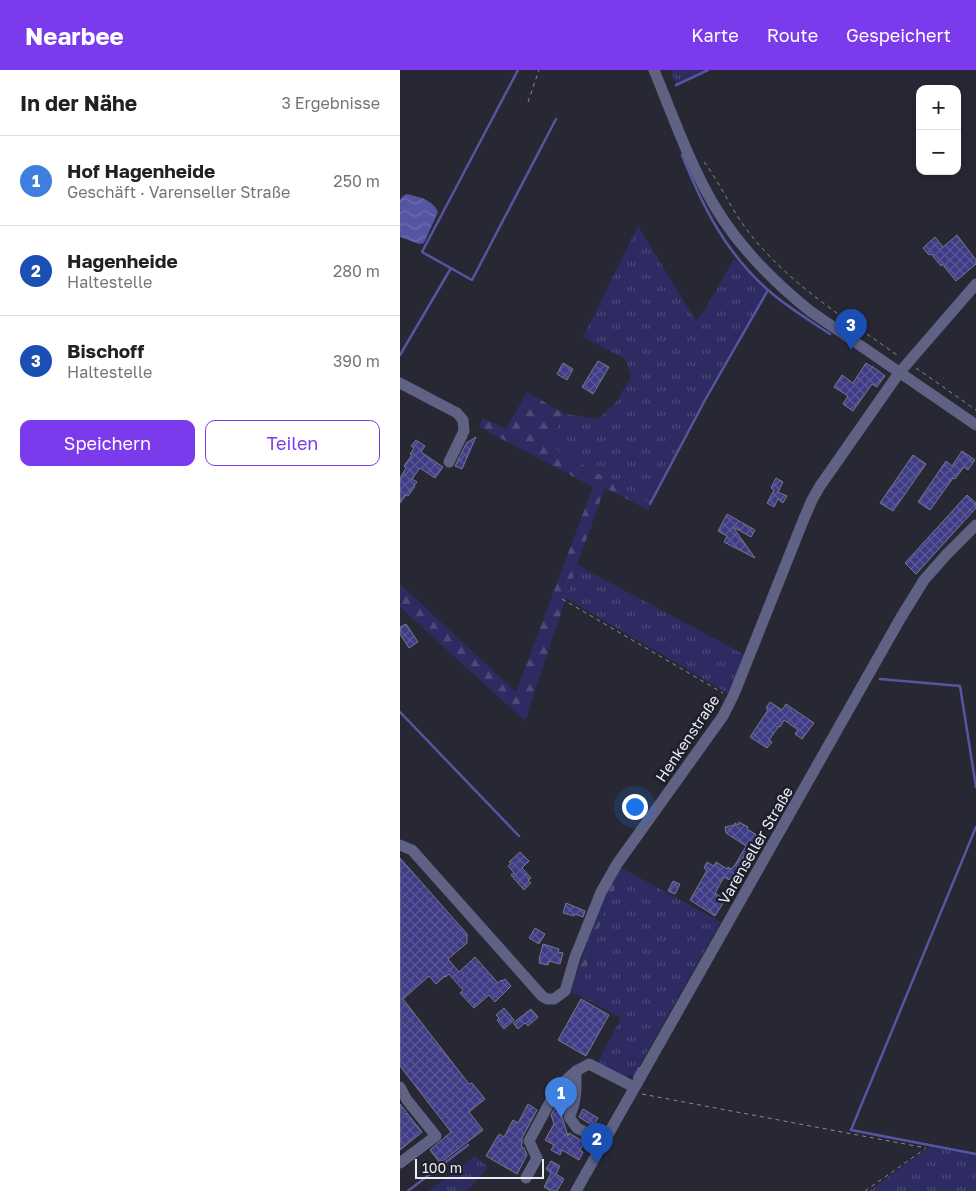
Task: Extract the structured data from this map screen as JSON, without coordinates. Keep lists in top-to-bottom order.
{
  "streets": {
    "street": ["Henkenstraße", "Varenseller Straße"]
  },
  "scale_bar": "100 m",
  "page": {
    "header": "Nearbee",
    "nav": ["Karte", "Route", "Gespeichert"],
    "heading": ["In der Nähe", "3 Ergebnisse"],
    "map_buttons": ["+", "−"],
    "list": [
      {
        "mark": "1",
        "name": "Hof Hagenheide",
        "note": "Geschäft · Varenseller Straße",
        "value": "250 m"
      },
      {
        "mark": "2",
        "name": "Hagenheide",
        "note": "Haltestelle",
        "value": "280 m"
      },
      {
        "mark": "3",
        "name": "Bischoff",
        "note": "Haltestelle",
        "value": "390 m"
      }
    ],
    "pins": ["3", "1", "2"],
    "buttons": ["Speichern", "Teilen"],
    "scale": "100 m"
  }
}
